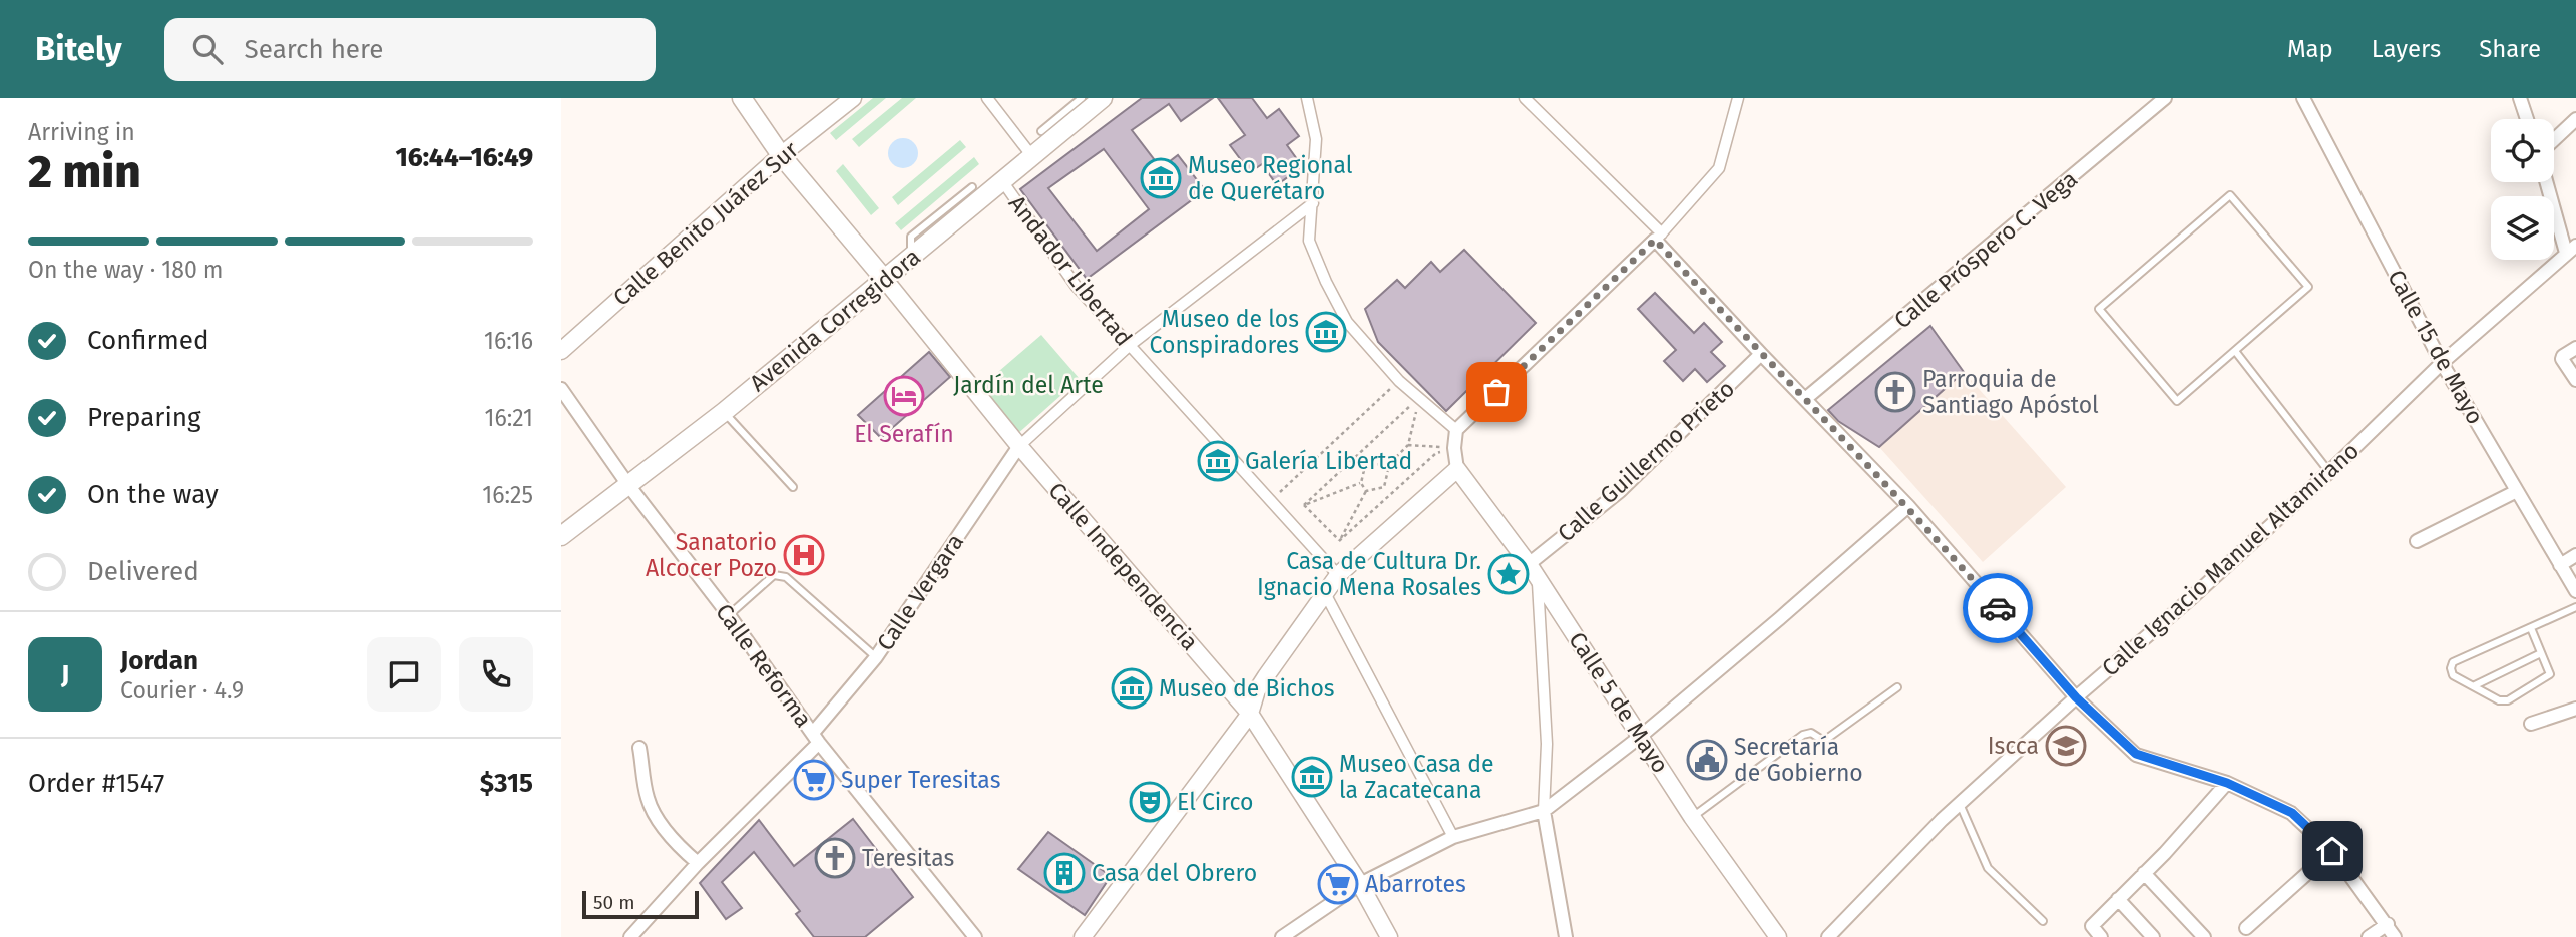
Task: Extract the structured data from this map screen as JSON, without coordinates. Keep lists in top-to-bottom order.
{
  "streets": {
    "main road": ["Avenida Corregidora"],
    "street": [
      "Calle Benito Juárez Sur",
      "Calle Próspero C. Vega",
      "Andador Libertad",
      "Calle 15 de Mayo",
      "Calle Guillermo Prieto",
      "Calle Ignacio Manuel Altamirano",
      "Calle Independencia",
      "Calle Vergara",
      "Calle Reforma",
      "Calle 5 de Mayo"
    ]
  },
  "crossings": [
    ["Andador Libertad", "Avenida Corregidora"],
    ["Avenida Corregidora", "Calle Independencia"],
    ["Avenida Corregidora", "Calle Reforma"],
    ["Calle 15 de Mayo", "Calle Ignacio Manuel Altamirano"],
    ["Calle Guillermo Prieto", "Calle 5 de Mayo"],
    ["Calle Independencia", "Calle Vergara"],
    ["Calle Vergara", "Calle Reforma"]
  ],
  "parks": ["Jardín del Arte"],
  "places": {
    "museum": [
      "Museo Regional de Querétaro",
      "Museo de los Conspiradores",
      "Galería Libertad",
      "Museo de Bichos",
      "Museo Casa de la Zacatecana"
    ],
    "church": ["Parroquia de Santiago Apóstol", "Teresitas"],
    "hotel": ["El Serafín"],
    "hospital": ["Sanatorio Alcocer Pozo"],
    "place": ["Casa de Cultura Dr. Ignacio Mena Rosales"],
    "school or university": ["Iscca"],
    "public building": ["Secretaría de Gobierno"],
    "supermarket": ["Super Teresitas", "Abarrotes"],
    "theatre": ["El Circo"],
    "building": ["Casa del Obrero"]
  },
  "scale_bar": "50 m",
  "page": {
    "header": "Bitely",
    "search": "Search here",
    "nav": ["Map", "Layers", "Share"],
    "heading": ["2 min", "Arriving in", "16:44–16:49"],
    "panel": [
      "Jordan",
      "Courier · 4.9",
      "Order #1547",
      "$315"
    ],
    "bar": "On the way · 180 m",
    "list": [
      ["Confirmed", "16:16"],
      ["Preparing", "16:21"],
      ["On the way", "16:25"],
      "Delivered"
    ],
    "round": "J",
    "scale": "50 m"
  }
}
